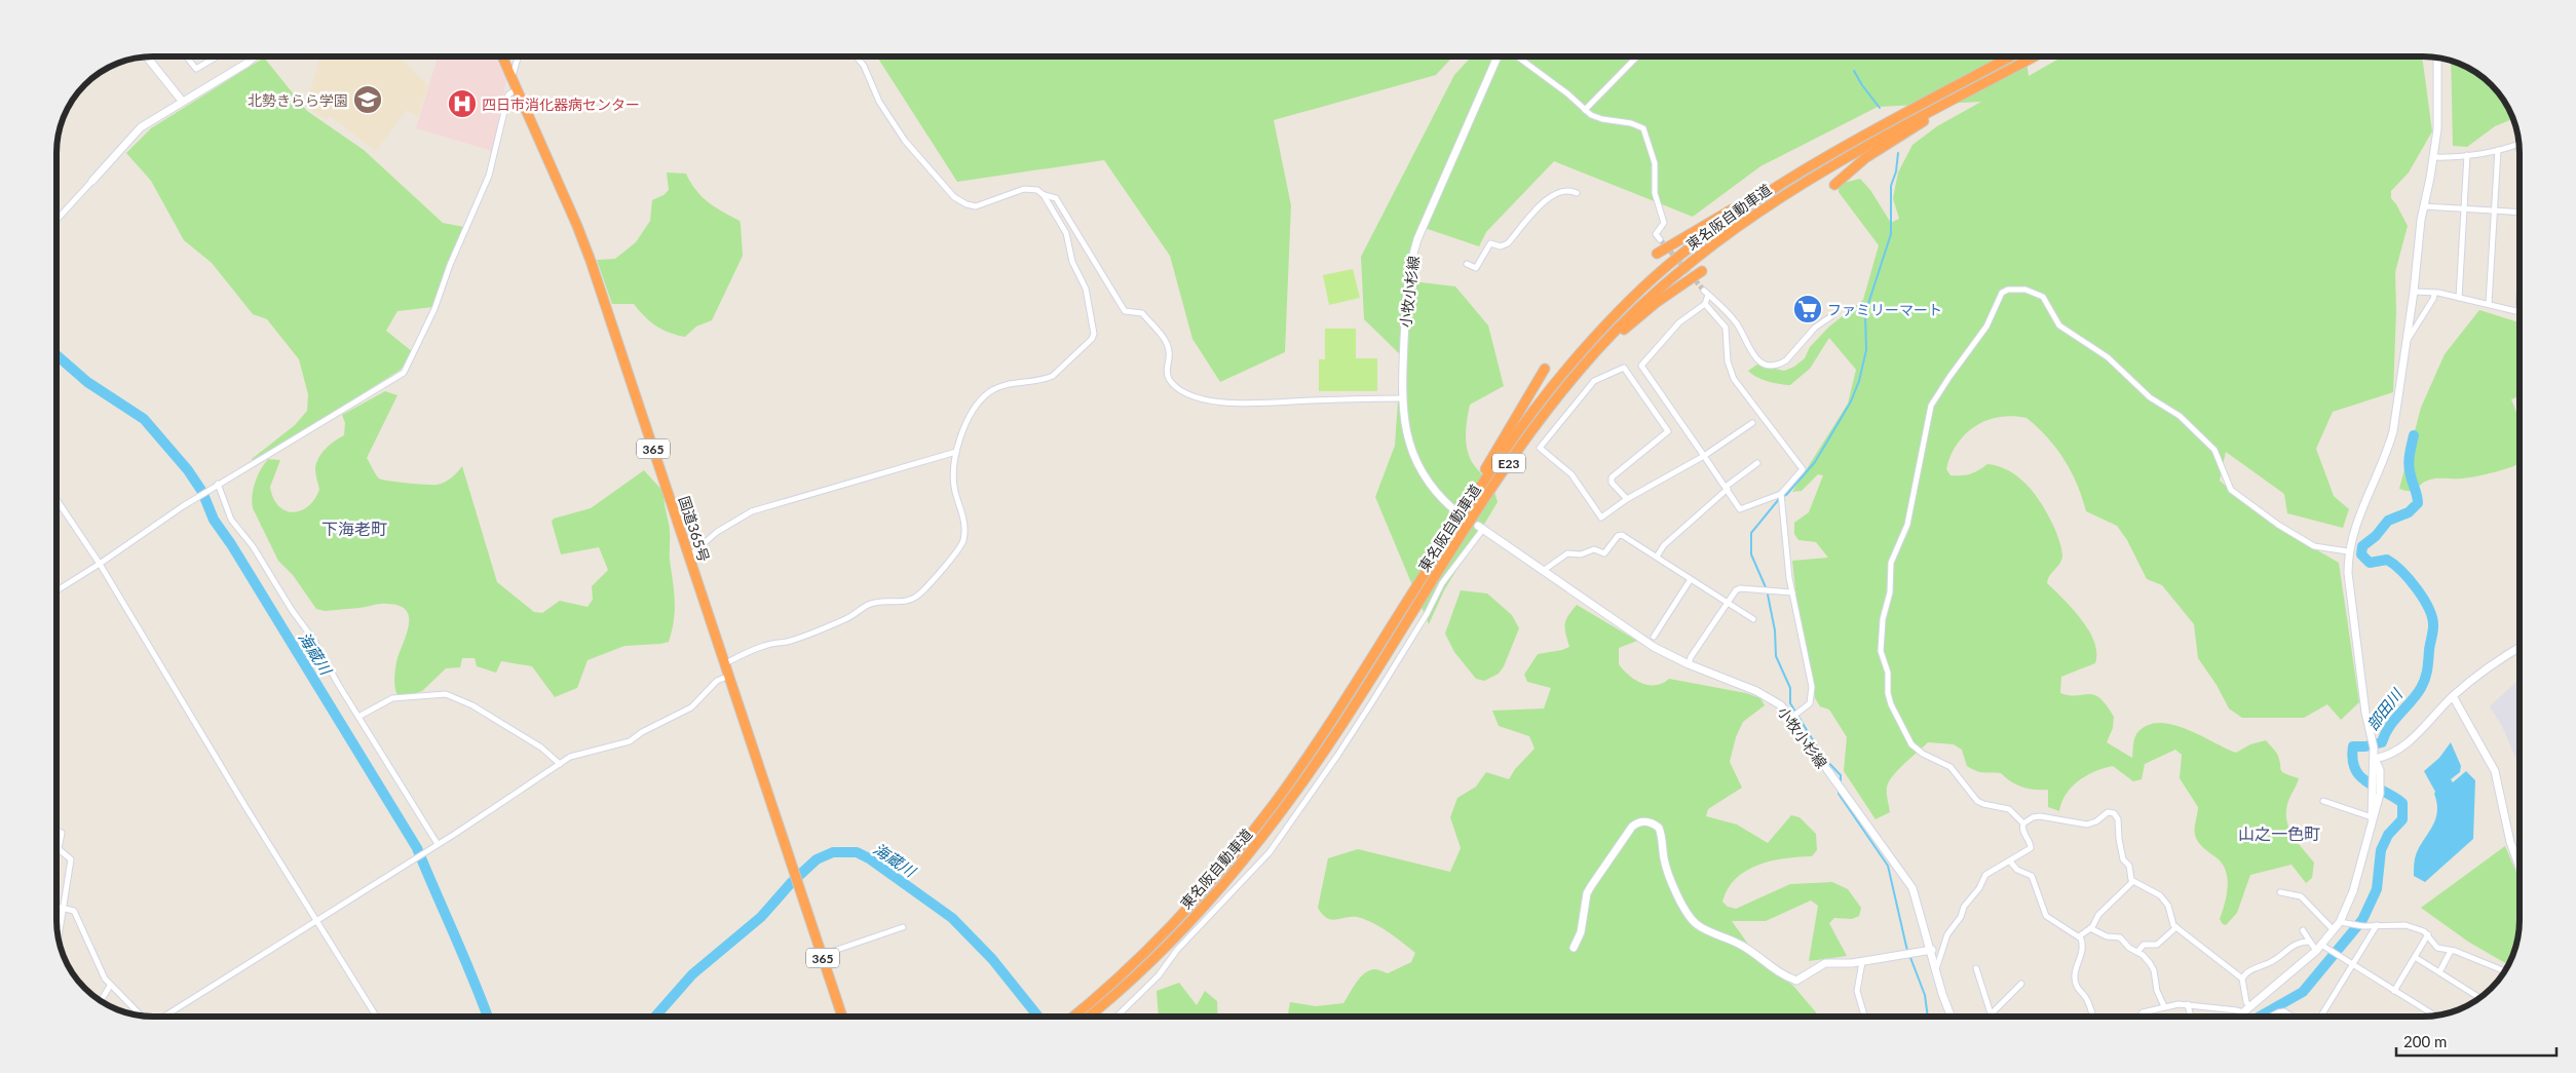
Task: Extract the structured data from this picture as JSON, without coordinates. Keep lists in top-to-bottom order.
{
  "streets": {
    "highway": [
      "東名阪自動車道",
      "365",
      "E23",
      "国道365号"
    ],
    "street": ["小牧小杉線"]
  },
  "districts": ["下海老町", "山之一色町"],
  "water": ["海蔵川", "部田川"],
  "places": {
    "school or university": ["北勢きらら学園"],
    "hospital": ["四日市消化器病センター"],
    "supermarket": ["ファミリーマート"]
  },
  "scale_bar": "200 m"
}
